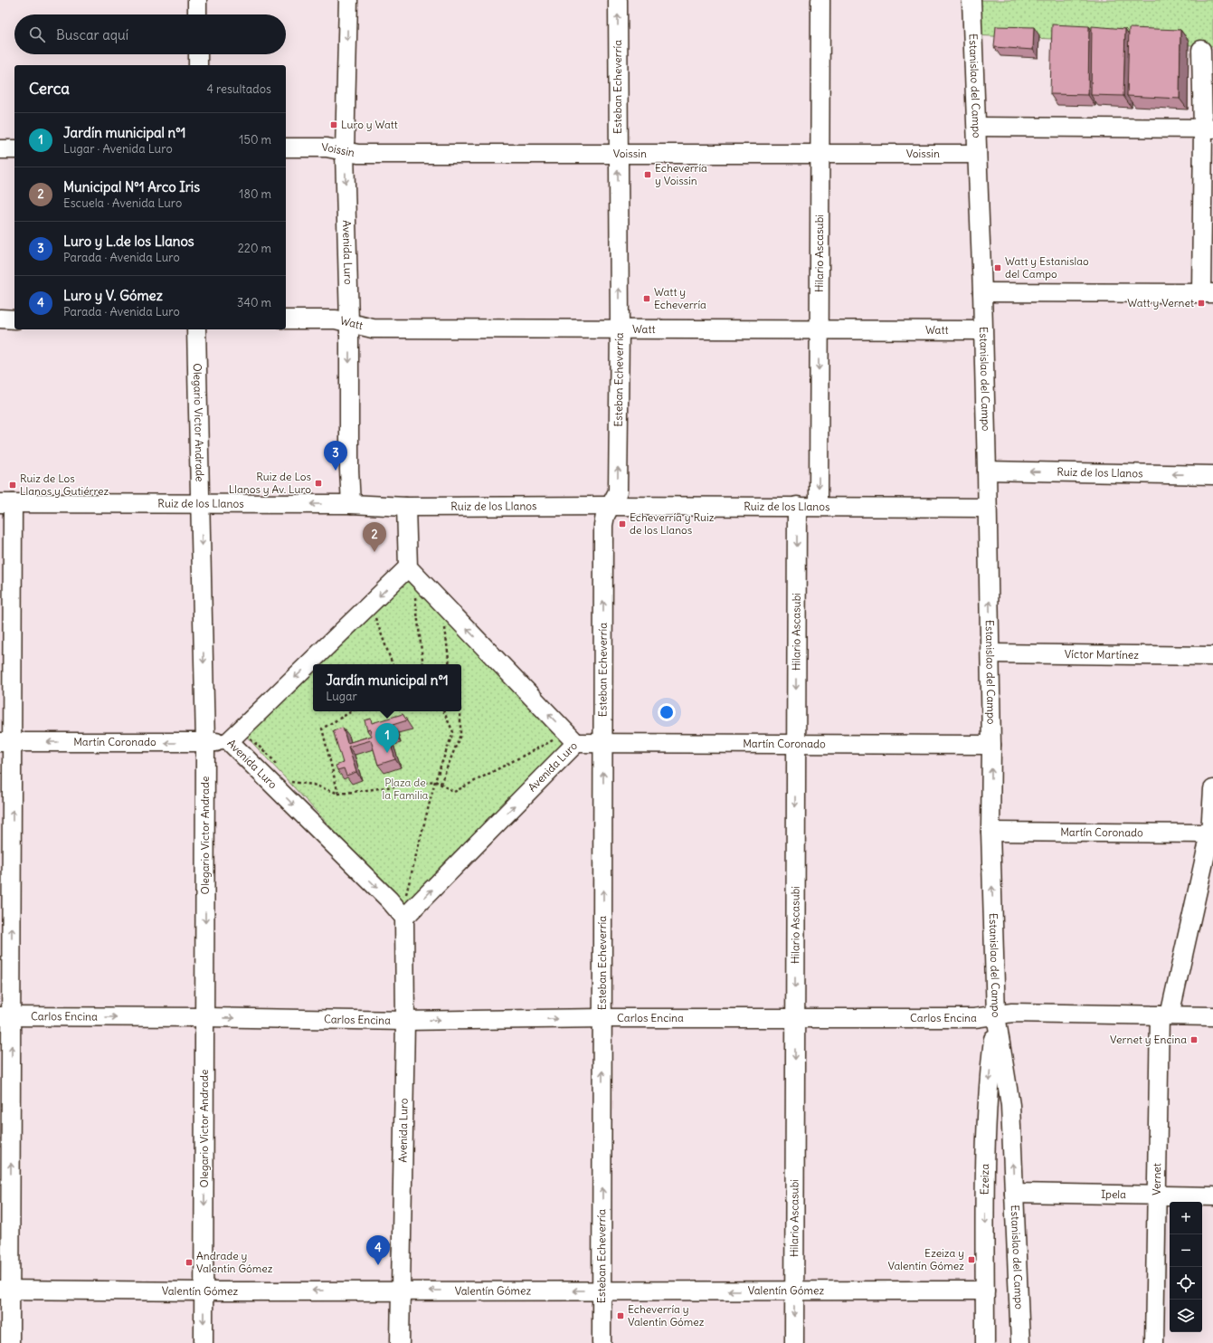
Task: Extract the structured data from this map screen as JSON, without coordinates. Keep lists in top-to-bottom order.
{
  "streets": {
    "street": [
      "Estanislao del Campo",
      "Esteban Echeverría",
      "Voissin",
      "Avenida Luro",
      "Hilario Ascasubi",
      "Watt",
      "Olegario Victor Andrade",
      "Ruiz de los Llanos",
      "Víctor Martínez",
      "Martín Coronado",
      "Carlos Encina",
      "Ezeiza",
      "Vernet",
      "Ipela",
      "Valentín Gómez"
    ]
  },
  "crossings": [
    ["Estanislao del Campo", "Voissin"],
    ["Estanislao del Campo", "Watt"],
    ["Estanislao del Campo", "Ruiz de los Llanos"],
    ["Estanislao del Campo", "Víctor Martínez"],
    ["Estanislao del Campo", "Martín Coronado"],
    ["Estanislao del Campo", "Carlos Encina"],
    ["Estanislao del Campo", "Ezeiza"],
    ["Estanislao del Campo", "Ipela"],
    ["Esteban Echeverría", "Voissin"],
    ["Esteban Echeverría", "Watt"],
    ["Esteban Echeverría", "Ruiz de los Llanos"],
    ["Esteban Echeverría", "Martín Coronado"],
    ["Esteban Echeverría", "Carlos Encina"],
    ["Esteban Echeverría", "Valentín Gómez"],
    ["Voissin", "Avenida Luro"],
    ["Voissin", "Hilario Ascasubi"],
    ["Avenida Luro", "Watt"],
    ["Avenida Luro", "Ruiz de los Llanos"],
    ["Avenida Luro", "Martín Coronado"],
    ["Avenida Luro", "Carlos Encina"],
    ["Avenida Luro", "Valentín Gómez"],
    ["Hilario Ascasubi", "Watt"],
    ["Hilario Ascasubi", "Ruiz de los Llanos"],
    ["Hilario Ascasubi", "Martín Coronado"],
    ["Hilario Ascasubi", "Carlos Encina"],
    ["Hilario Ascasubi", "Valentín Gómez"],
    ["Olegario Victor Andrade", "Ruiz de los Llanos"],
    ["Olegario Victor Andrade", "Martín Coronado"],
    ["Olegario Victor Andrade", "Carlos Encina"],
    ["Olegario Victor Andrade", "Valentín Gómez"],
    ["Martín Coronado", "Vernet"],
    ["Carlos Encina", "Ezeiza"],
    ["Carlos Encina", "Vernet"],
    ["Ezeiza", "Valentín Gómez"],
    ["Vernet", "Ipela"]
  ],
  "one_way": [
    "Estanislao del Campo",
    "Esteban Echeverría",
    "Hilario Ascasubi",
    "Olegario Victor Andrade",
    "Carlos Encina",
    "Ezeiza",
    "Valentín Gómez"
  ],
  "parks": ["Plaza de la Familia"],
  "places": {
    "transit": [
      "Luro y Watt",
      "Echeverría y Voissín",
      "Watt y Estanislao del Campo",
      "Watt y Echeverría",
      "Watt y Vernet",
      "Ruiz de Los Llanos y Av. Luro",
      "Ruiz de Los Llanos y Gutiérrez",
      "Echeverría y Ruiz de los Llanos",
      "Vernet y Encina",
      "Ezeiza y Valentín Gómez",
      "Andrade y Valentín Gómez",
      "Echeverría y Valentín Gómez"
    ]
  },
  "page": {
    "search": "Buscar aquí",
    "heading": ["Cerca", "4 resultados"],
    "list": [
      {
        "mark": "1",
        "name": "Jardín municipal nº1",
        "note": "Lugar · Avenida Luro",
        "value": "150 m"
      },
      {
        "mark": "2",
        "name": "Municipal Nº1 Arco Iris",
        "note": "Escuela · Avenida Luro",
        "value": "180 m"
      },
      {
        "mark": "3",
        "name": "Luro y L.de los Llanos",
        "note": "Parada · Avenida Luro",
        "value": "220 m"
      },
      {
        "mark": "4",
        "name": "Luro y V. Gómez",
        "note": "Parada · Avenida Luro",
        "value": "340 m"
      }
    ],
    "pins": [
      "3",
      "2",
      "1",
      "4"
    ],
    "popup": ["Jardín municipal nº1", "Lugar"],
    "map_buttons": ["+", "−"]
  }
}
